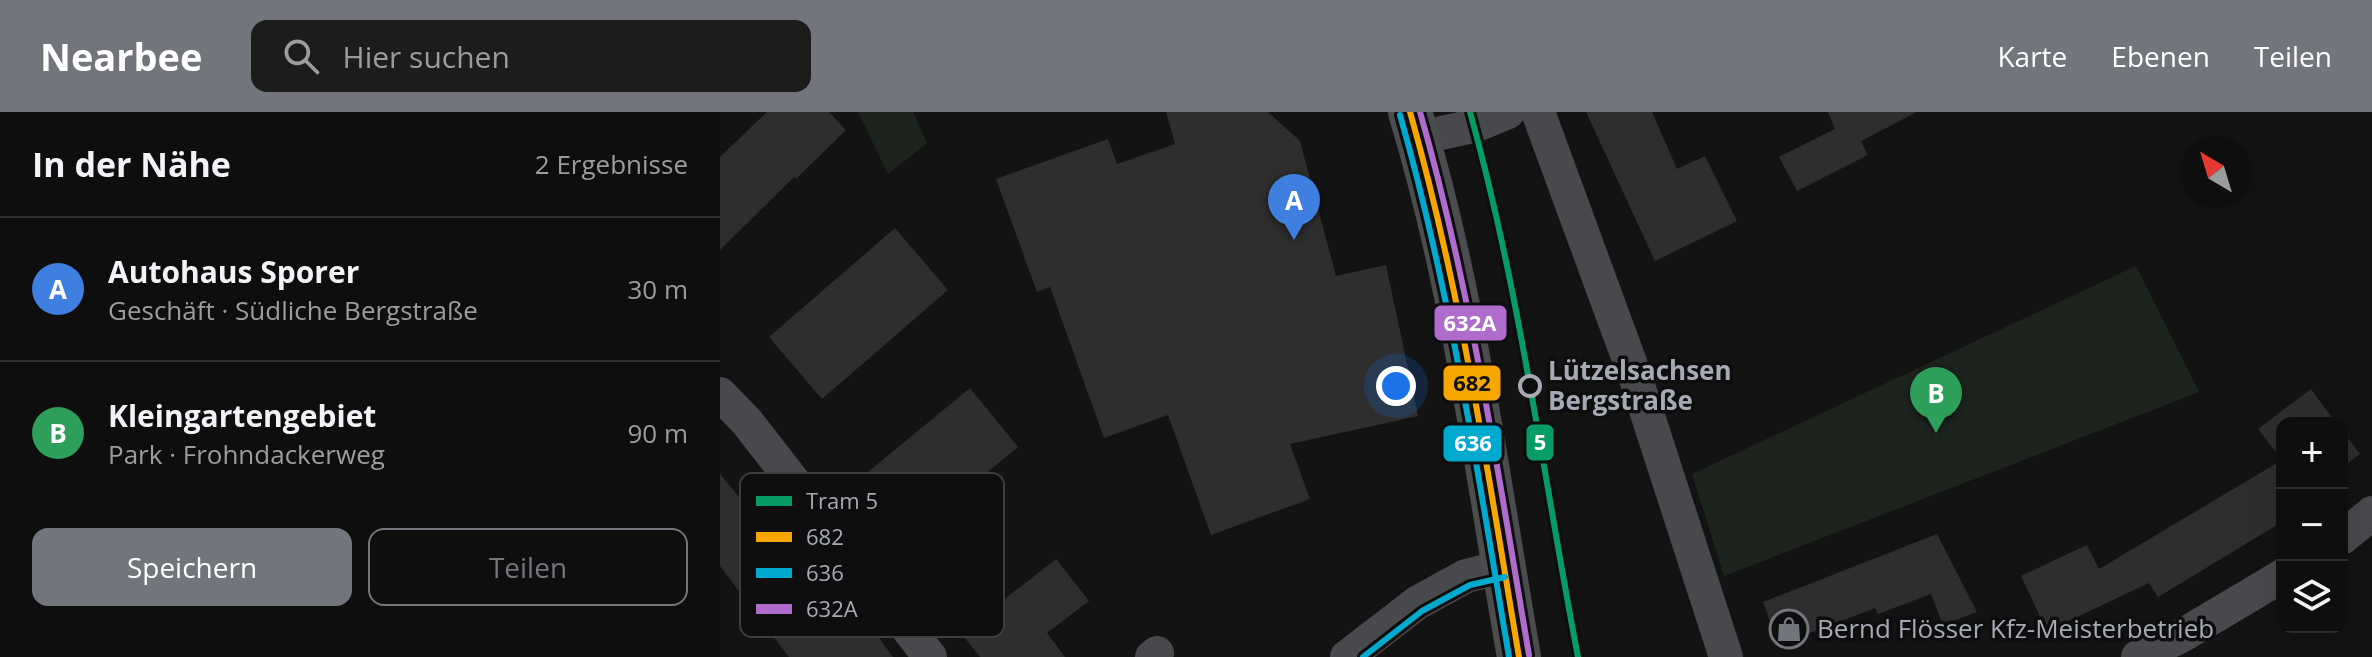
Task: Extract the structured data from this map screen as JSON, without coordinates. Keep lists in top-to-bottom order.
{
  "places": {
    "other": ["Lützelsachsen Bergstraße"],
    "shop": ["Bernd Flösser Kfz-Meisterbetrieb"]
  },
  "lines": [
    "tram line 5",
    "transit line 682",
    "transit line 632A",
    "transit line 636"
  ],
  "legend": [
    "Tram 5",
    "682",
    "636",
    "632A"
  ],
  "north": "top left",
  "page": {
    "header": "Nearbee",
    "search": "Hier suchen",
    "nav": ["Karte", "Ebenen", "Teilen"],
    "heading": ["In der Nähe", "2 Ergebnisse"],
    "pins": ["A", "B"],
    "list": [
      {
        "mark": "A",
        "name": "Autohaus Sporer",
        "note": "Geschäft · Südliche Bergstraße",
        "value": "30 m"
      },
      {
        "mark": "B",
        "name": "Kleingartengebiet",
        "note": "Park · Frohndackerweg",
        "value": "90 m"
      }
    ],
    "map_buttons": ["+", "−"],
    "buttons": ["Speichern", "Teilen"]
  }
}
